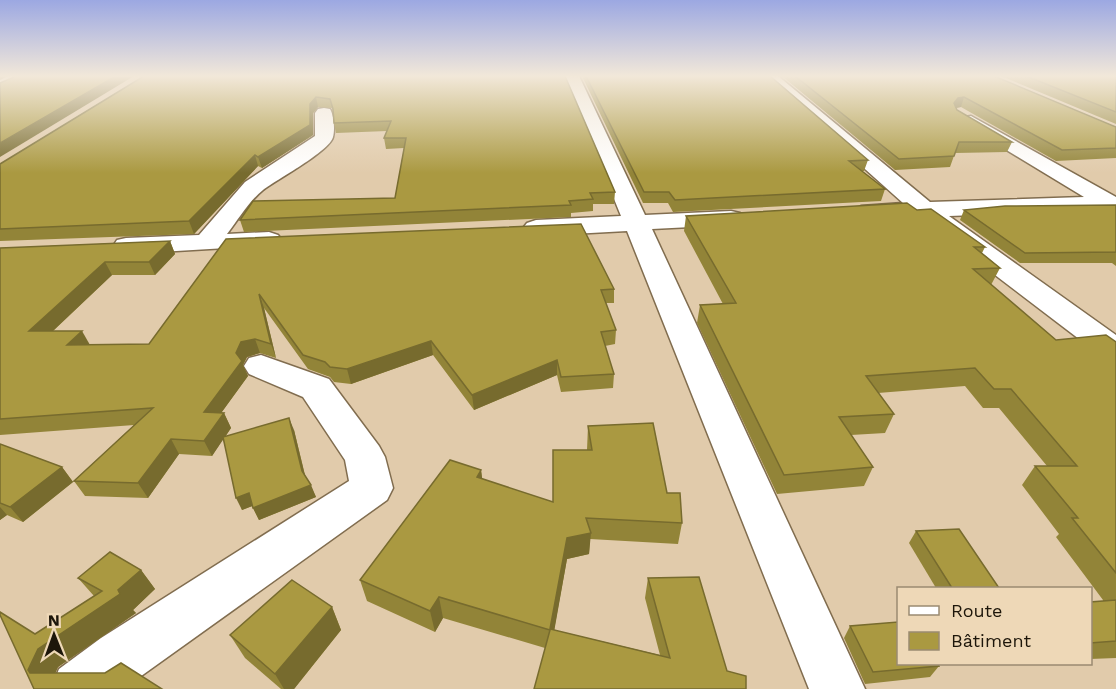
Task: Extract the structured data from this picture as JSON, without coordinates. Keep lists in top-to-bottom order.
{
  "legend": ["Route", "Bâtiment"],
  "north": "top"
}
